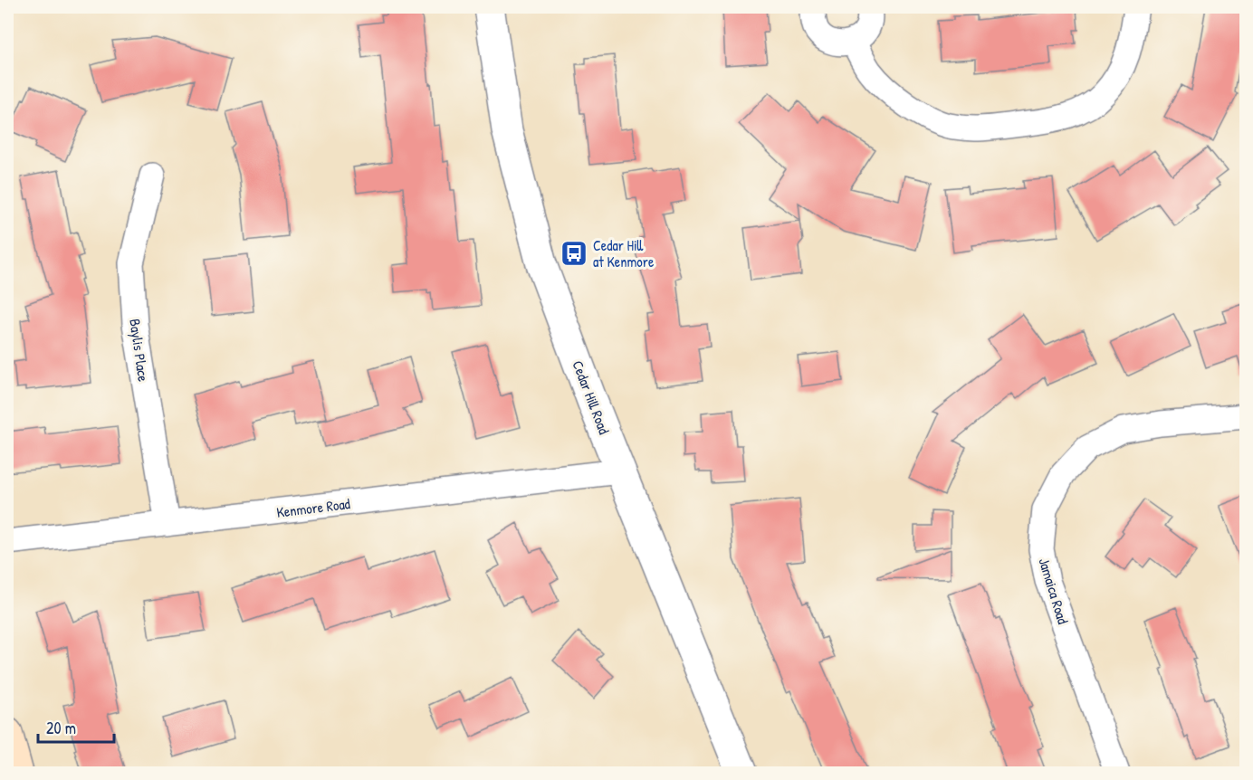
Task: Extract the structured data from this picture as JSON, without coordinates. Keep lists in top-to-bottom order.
{
  "streets": {
    "street": [
      "Baylis Place",
      "Cedar Hill Road",
      "Kenmore Road",
      "Jamaica Road"
    ]
  },
  "crossings": [
    ["Baylis Place", "Kenmore Road"],
    ["Cedar Hill Road", "Kenmore Road"]
  ],
  "places": {
    "bus stop": ["Cedar Hill at Kenmore"]
  },
  "scale_bar": "20 m"
}
